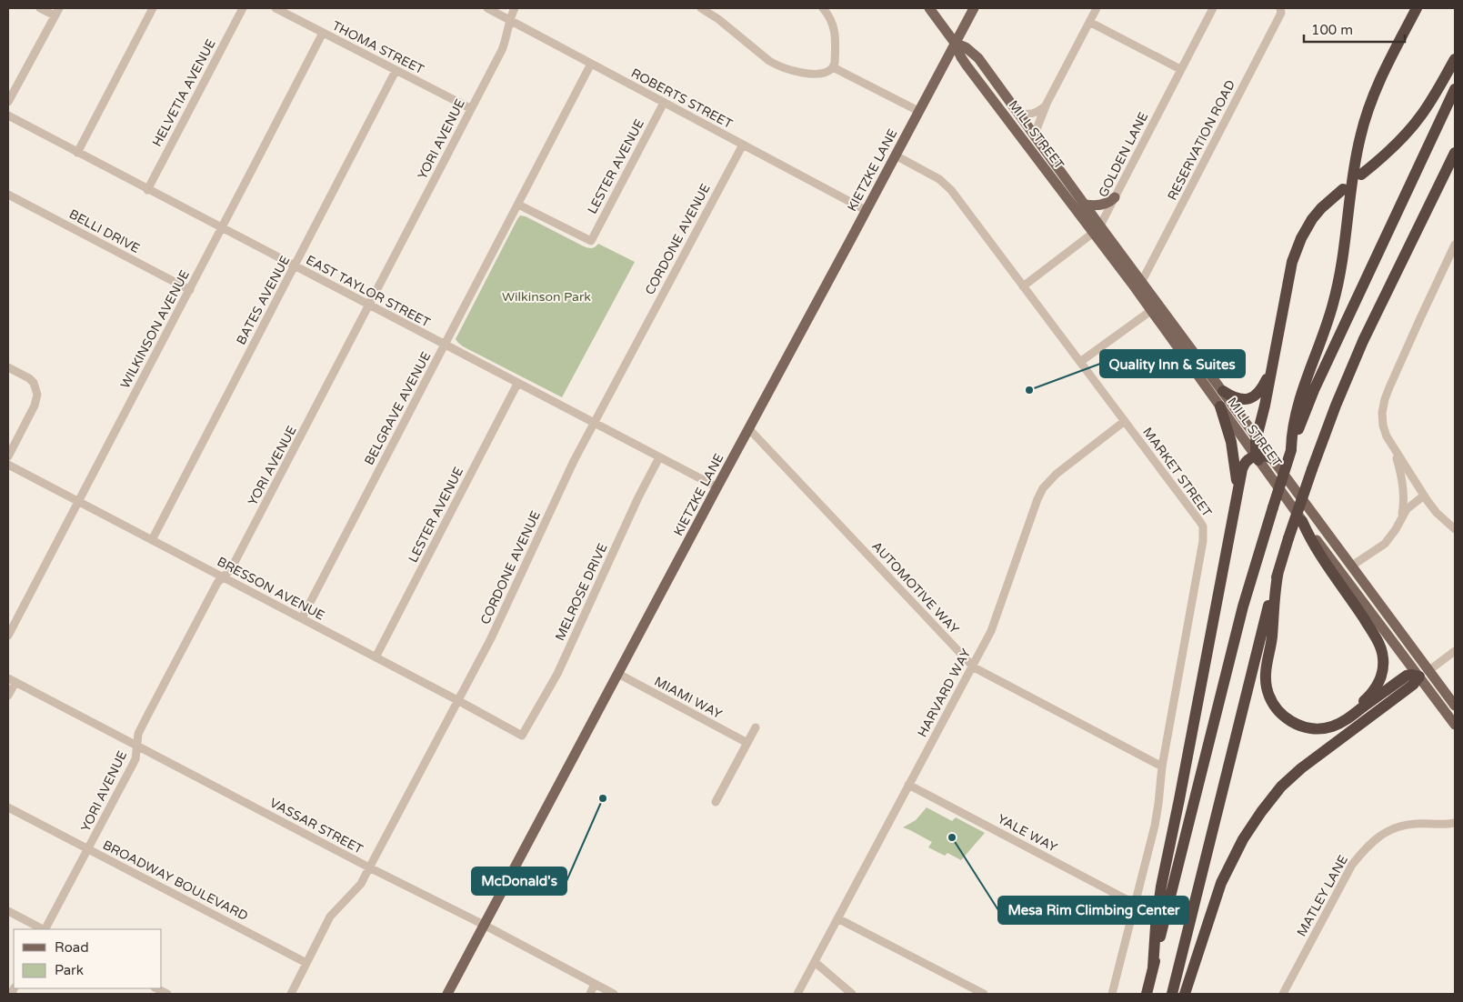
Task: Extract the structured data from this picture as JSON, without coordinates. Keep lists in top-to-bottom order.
{
  "streets": {
    "main road": ["MILL STREET", "KIETZKE LANE"],
    "street": [
      "THOMA STREET",
      "HELVETIA AVENUE",
      "ROBERTS STREET",
      "YORI AVENUE",
      "RESERVATION ROAD",
      "GOLDEN LANE",
      "LESTER AVENUE",
      "BELLI DRIVE",
      "CORDONE AVENUE",
      "EAST TAYLOR STREET",
      "BATES AVENUE",
      "WILKINSON AVENUE",
      "BELGRAVE AVENUE",
      "MARKET STREET",
      "AUTOMOTIVE WAY",
      "BRESSON AVENUE",
      "MELROSE DRIVE",
      "HARVARD WAY",
      "MIAMI WAY",
      "VASSAR STREET",
      "YALE WAY",
      "BROADWAY BOULEVARD",
      "MATLEY LANE"
    ]
  },
  "crossings": [
    ["THOMA STREET", "YORI AVENUE"],
    ["THOMA STREET", "BATES AVENUE"],
    ["THOMA STREET", "WILKINSON AVENUE"],
    ["HELVETIA AVENUE", "EAST TAYLOR STREET"],
    ["ROBERTS STREET", "YORI AVENUE"],
    ["ROBERTS STREET", "LESTER AVENUE"],
    ["ROBERTS STREET", "KIETZKE LANE"],
    ["ROBERTS STREET", "CORDONE AVENUE"],
    ["ROBERTS STREET", "BELGRAVE AVENUE"],
    ["MILL STREET", "RESERVATION ROAD"],
    ["MILL STREET", "GOLDEN LANE"],
    ["MILL STREET", "KIETZKE LANE"],
    ["YORI AVENUE", "EAST TAYLOR STREET"],
    ["YORI AVENUE", "BRESSON AVENUE"],
    ["YORI AVENUE", "VASSAR STREET"],
    ["YORI AVENUE", "BROADWAY BOULEVARD"],
    ["GOLDEN LANE", "MARKET STREET"],
    ["LESTER AVENUE", "EAST TAYLOR STREET"],
    ["LESTER AVENUE", "BELGRAVE AVENUE"],
    ["LESTER AVENUE", "BRESSON AVENUE"],
    ["KIETZKE LANE", "EAST TAYLOR STREET"],
    ["KIETZKE LANE", "MARKET STREET"],
    ["KIETZKE LANE", "AUTOMOTIVE WAY"],
    ["KIETZKE LANE", "MIAMI WAY"],
    ["KIETZKE LANE", "VASSAR STREET"],
    ["BELLI DRIVE", "WILKINSON AVENUE"],
    ["CORDONE AVENUE", "EAST TAYLOR STREET"],
    ["CORDONE AVENUE", "BRESSON AVENUE"],
    ["CORDONE AVENUE", "VASSAR STREET"],
    ["CORDONE AVENUE", "BROADWAY BOULEVARD"],
    ["EAST TAYLOR STREET", "BATES AVENUE"],
    ["EAST TAYLOR STREET", "WILKINSON AVENUE"],
    ["EAST TAYLOR STREET", "BELGRAVE AVENUE"],
    ["EAST TAYLOR STREET", "MELROSE DRIVE"],
    ["BATES AVENUE", "BRESSON AVENUE"],
    ["WILKINSON AVENUE", "BRESSON AVENUE"],
    ["BELGRAVE AVENUE", "BRESSON AVENUE"],
    ["MARKET STREET", "AUTOMOTIVE WAY"],
    ["MARKET STREET", "HARVARD WAY"],
    ["MARKET STREET", "YALE WAY"],
    ["AUTOMOTIVE WAY", "HARVARD WAY"],
    ["BRESSON AVENUE", "MELROSE DRIVE"],
    ["HARVARD WAY", "YALE WAY"]
  ],
  "parks": ["Wilkinson Park"],
  "places": ["Quality Inn & Suites", "McDonald's", "Mesa Rim Climbing Center"],
  "legend": ["Road", "Park"],
  "scale_bar": "100 m"
}
